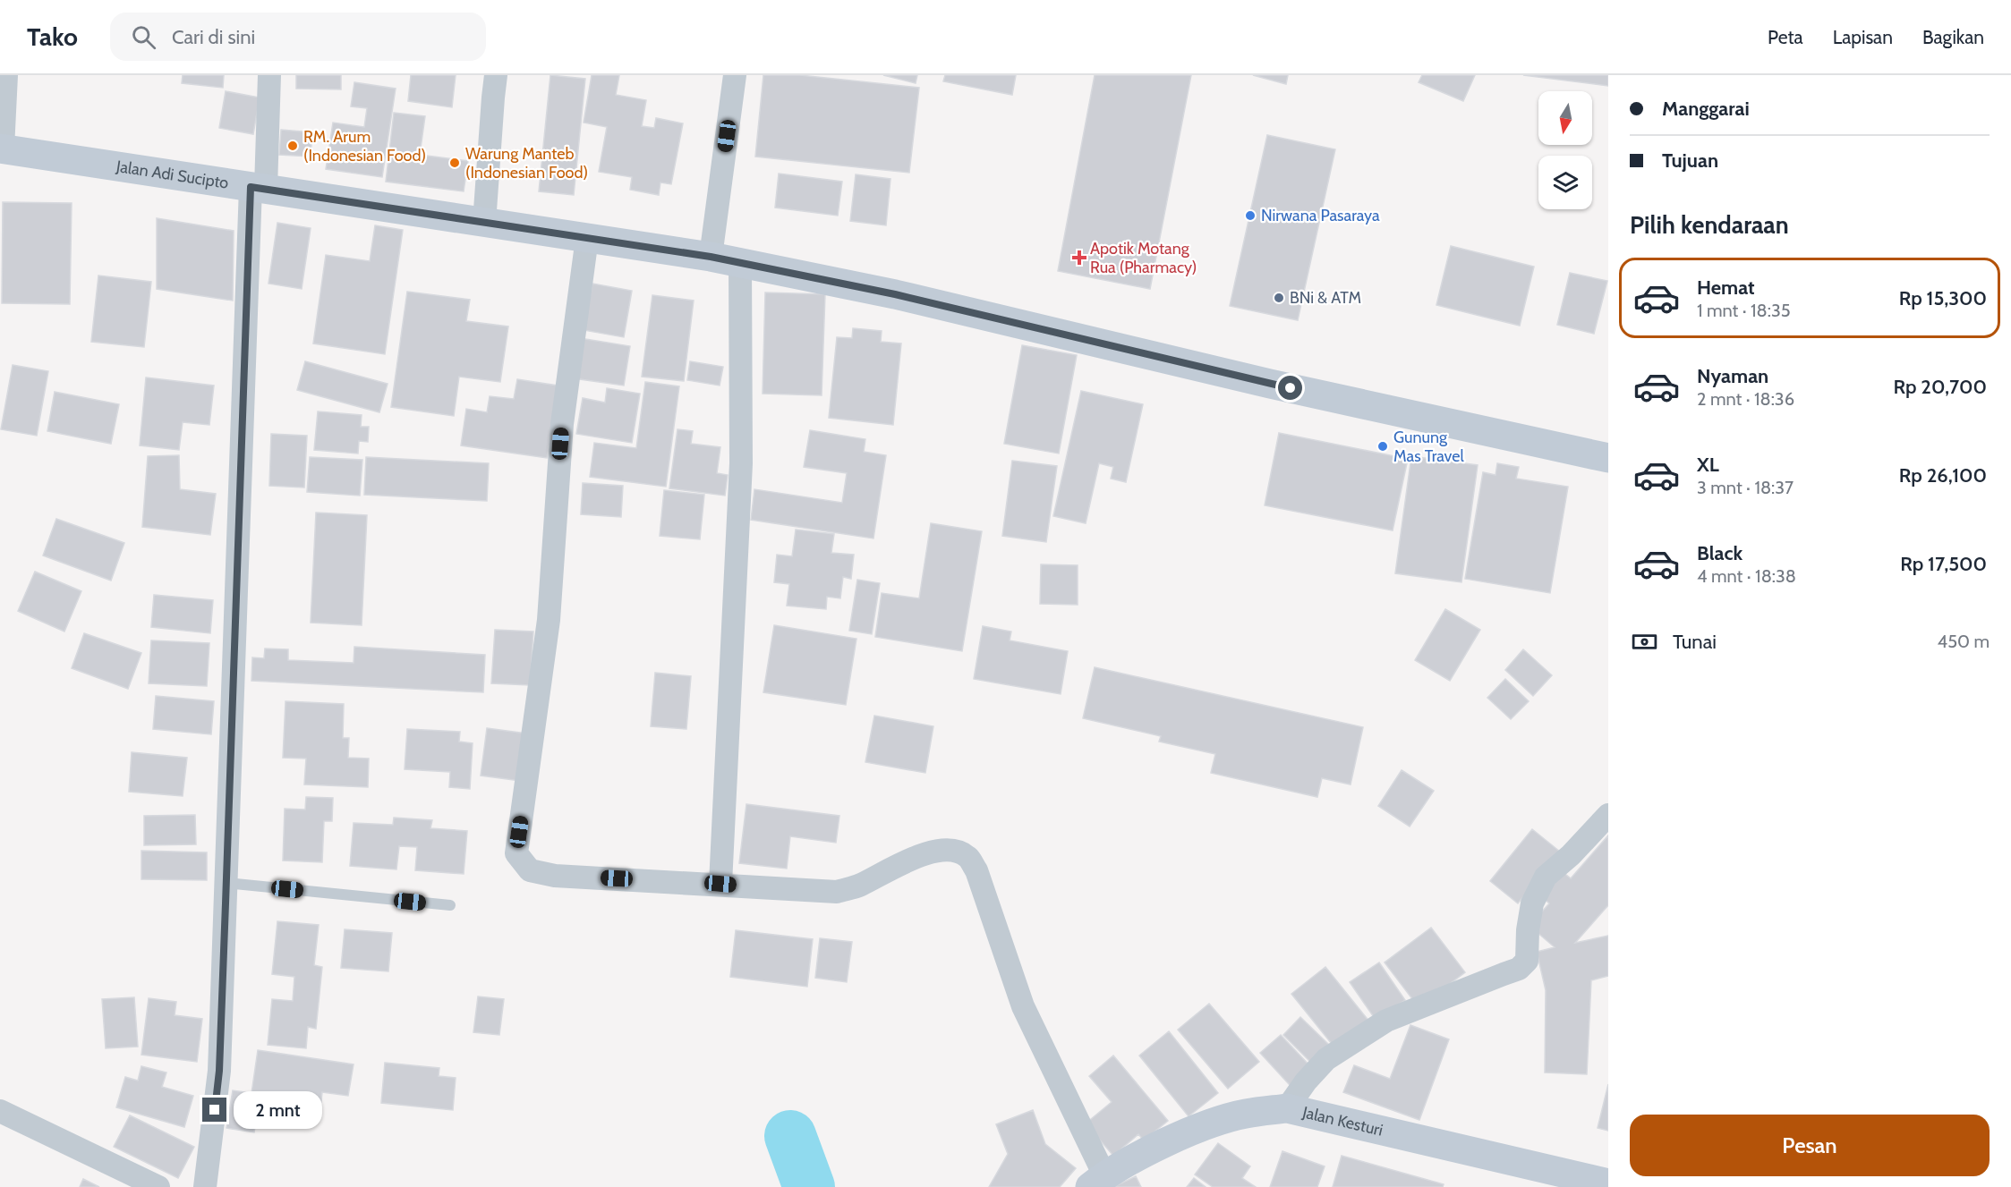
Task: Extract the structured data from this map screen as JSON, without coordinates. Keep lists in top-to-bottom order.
{
  "streets": {
    "street": ["Jalan Adi Sucipto", "Jalan Kesturi"]
  },
  "places": {
    "other": [
      "RM. Arum (Indonesian Food)",
      "Warung Manteb (Indonesian Food)",
      "Nirwana Pasaraya",
      "BNi & ATM",
      "Gunung Mas Travel"
    ],
    "health": ["Apotik Motang Rua (Pharmacy)"]
  },
  "north": "bottom",
  "page": {
    "header": "Tako",
    "search": "Cari di sini",
    "nav": ["Peta", "Lapisan", "Bagikan"],
    "banner": ["Manggarai", "Tujuan"],
    "heading": "Pilih kendaraan",
    "list": [
      {
        "name": "Hemat",
        "note": "1 mnt · 18:35",
        "value": "Rp 15,300"
      },
      {
        "name": "Nyaman",
        "note": "2 mnt · 18:36",
        "value": "Rp 20,700"
      },
      {
        "name": "XL",
        "note": "3 mnt · 18:37",
        "value": "Rp 26,100"
      },
      {
        "name": "Black",
        "note": "4 mnt · 18:38",
        "value": "Rp 17,500"
      }
    ],
    "pay": ["Tunai", "450 m"],
    "bubble": "2 mnt",
    "buttons": "Pesan"
  }
}
